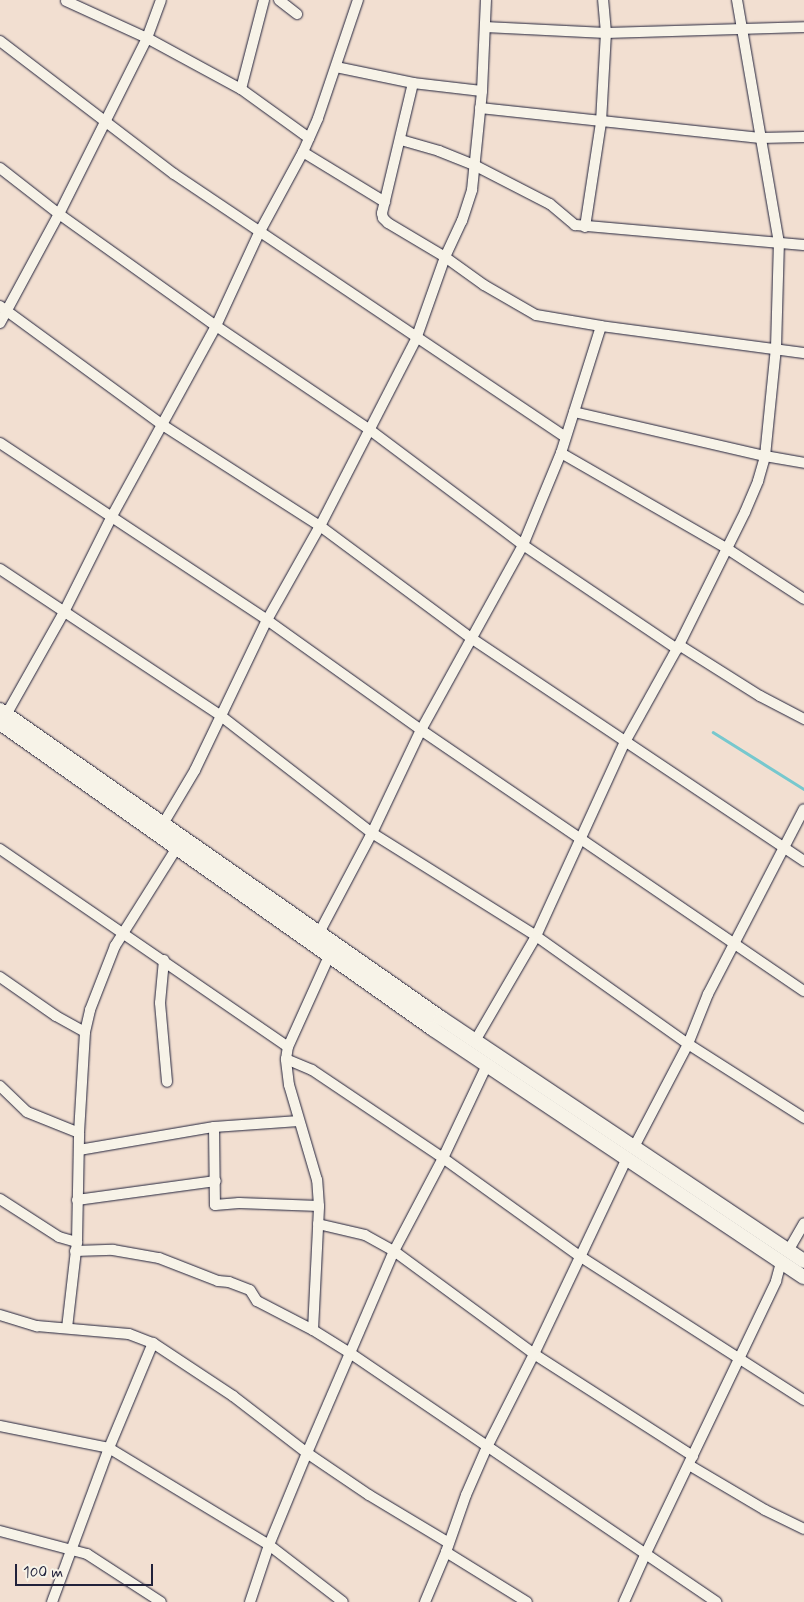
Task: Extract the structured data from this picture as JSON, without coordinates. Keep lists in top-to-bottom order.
{
  "scale_bar": "100 m"
}
